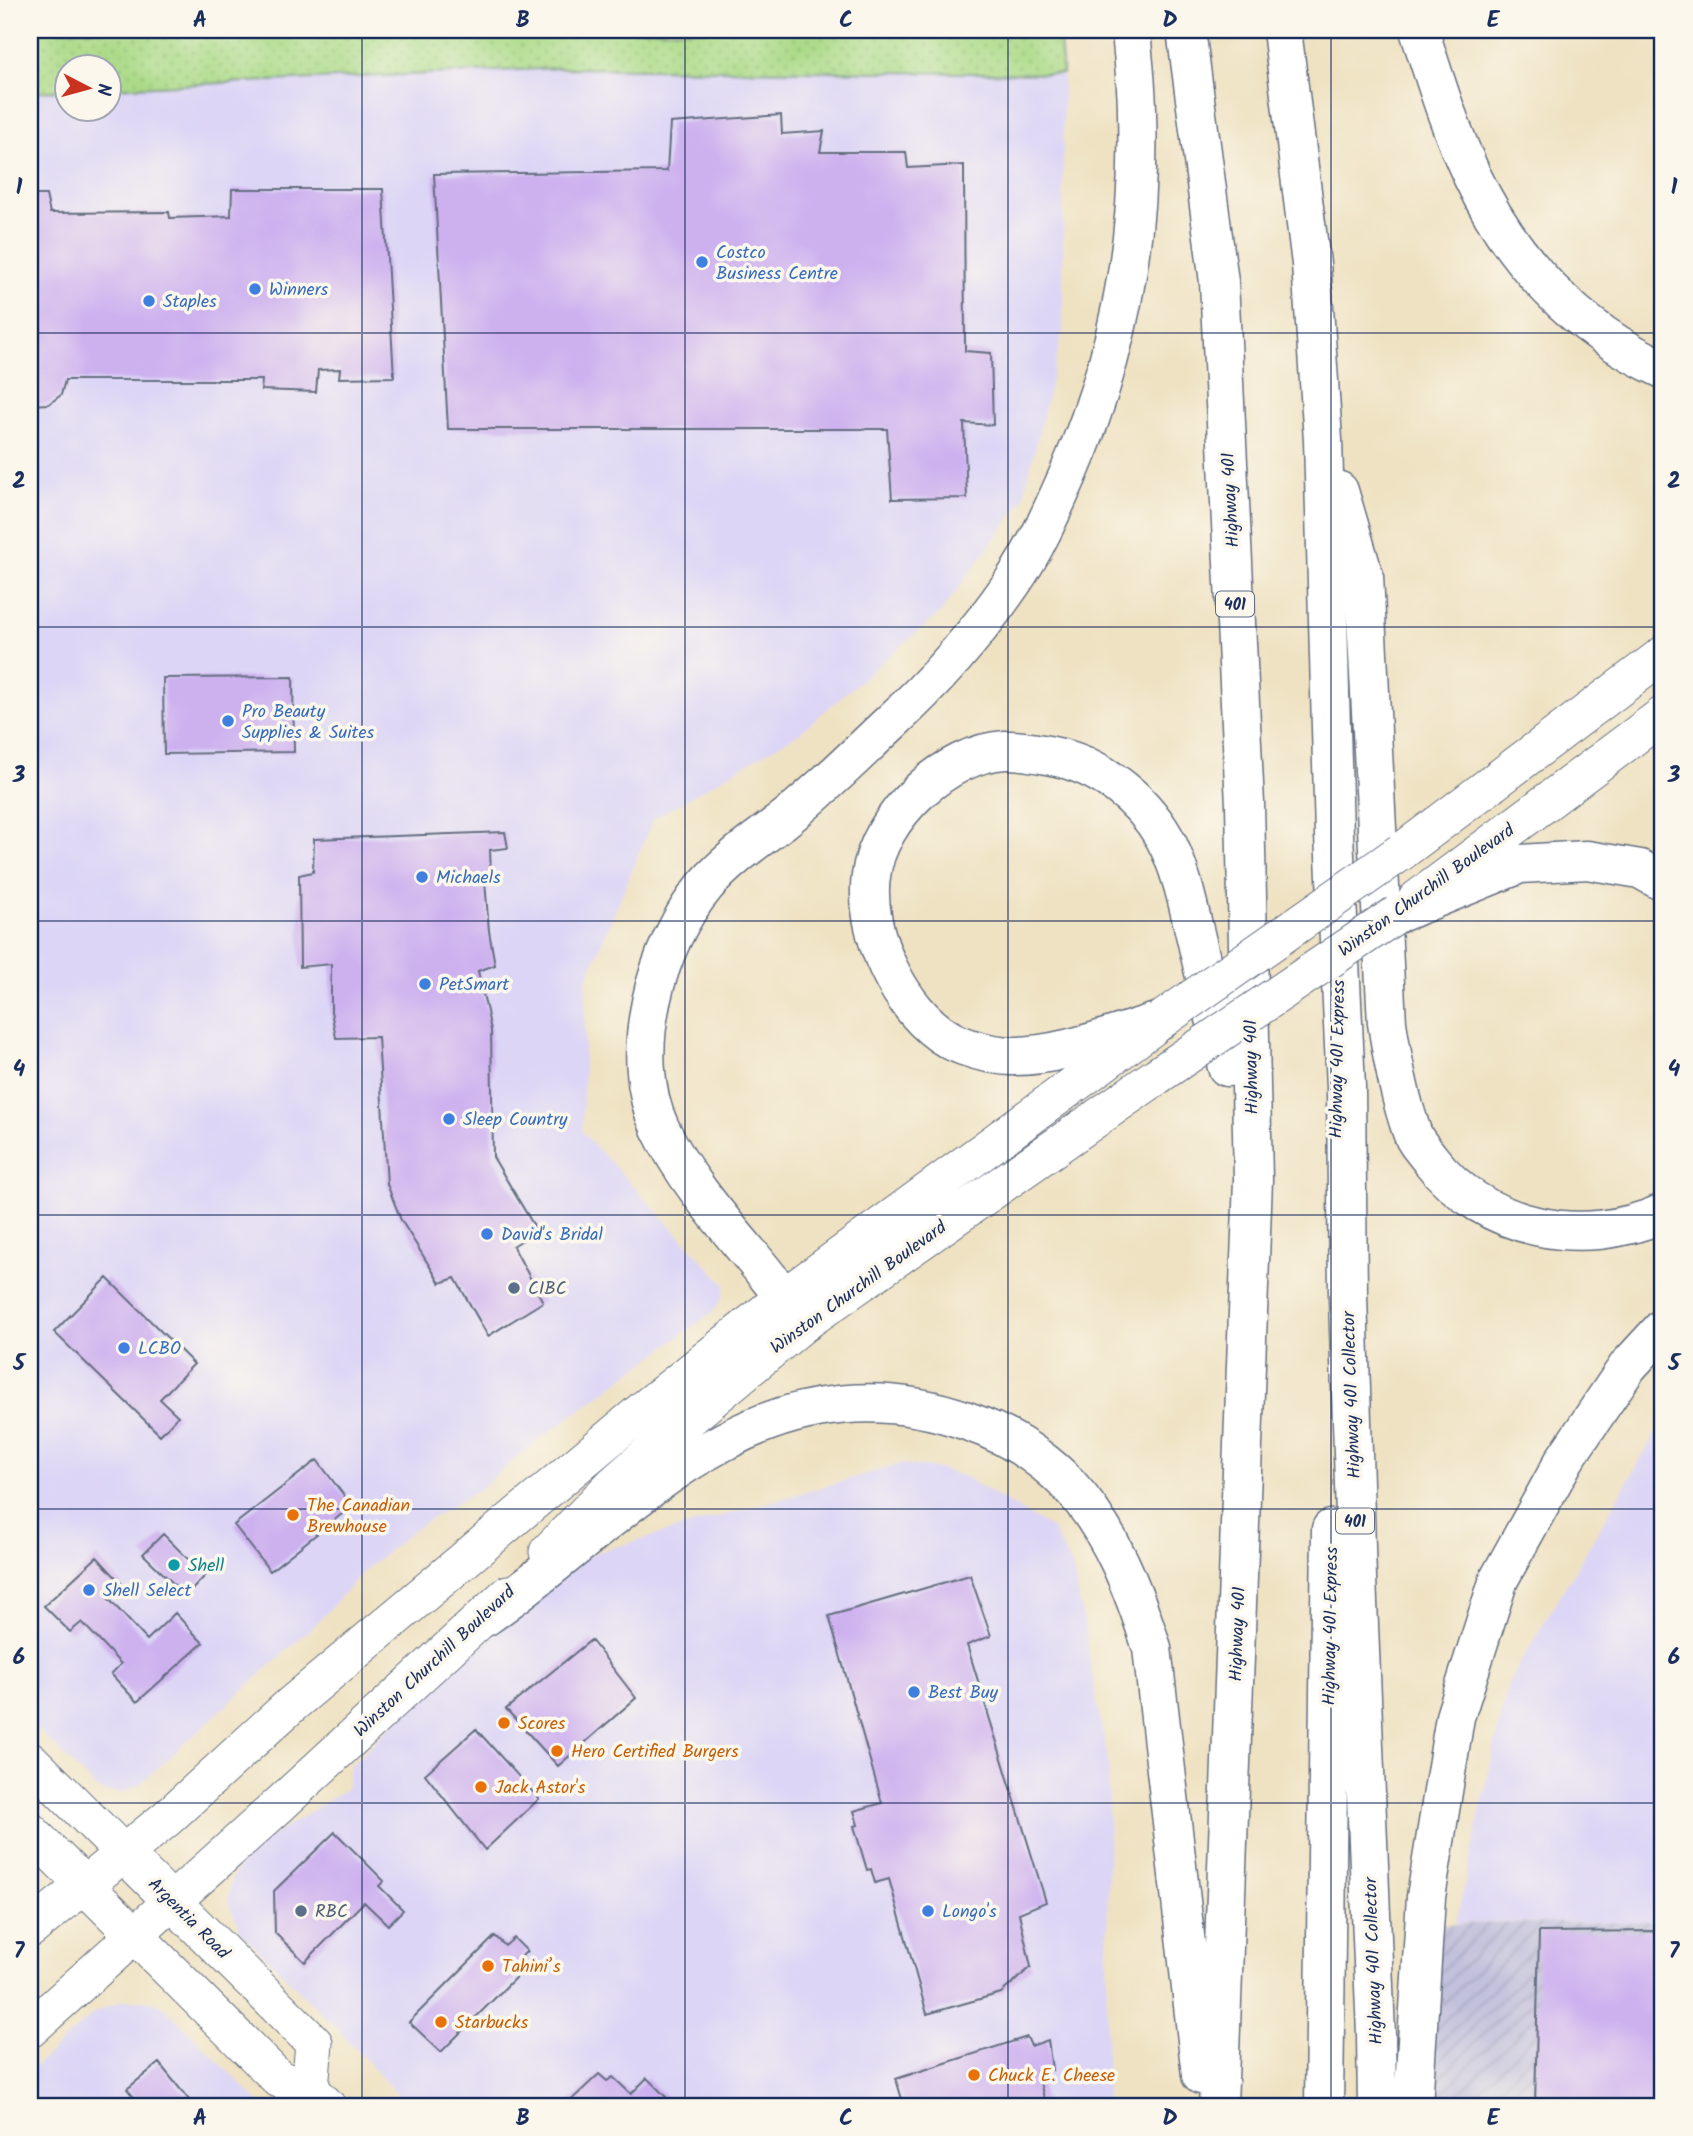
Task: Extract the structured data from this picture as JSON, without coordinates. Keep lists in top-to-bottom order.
{
  "streets": {
    "highway": [
      "Highway 401",
      "401",
      "Highway 401 Express",
      "Highway 401 Collector"
    ],
    "main road": ["Winston Churchill Boulevard", "Argentia Road"]
  },
  "crossings": [
    ["401", "Highway 401 Express"],
    ["401", "Highway 401 Collector"],
    ["Winston Churchill Boulevard", "Argentia Road"],
    ["Highway 401 Express", "Highway 401 Collector"]
  ],
  "places": [
    "Costco Business Centre",
    "Winners",
    "Staples",
    "Pro Beauty Supplies & Suites",
    "Michaels",
    "PetSmart",
    "Sleep Country",
    "David's Bridal",
    "CIBC",
    "LCBO",
    "The Canadian Brewhouse",
    "Shell",
    "Shell Select",
    "Best Buy",
    "Scores",
    "Hero Certified Burgers",
    "Jack Astor's",
    "RBC",
    "Longo's",
    "Tahini’s",
    "Starbucks",
    "Chuck E. Cheese"
  ],
  "north": "right",
  "grid": {
    "columns": [
      "A",
      "B",
      "C",
      "D",
      "E"
    ],
    "rows": [
      "1",
      "2",
      "3",
      "4",
      "5",
      "6",
      "7"
    ]
  }
}
